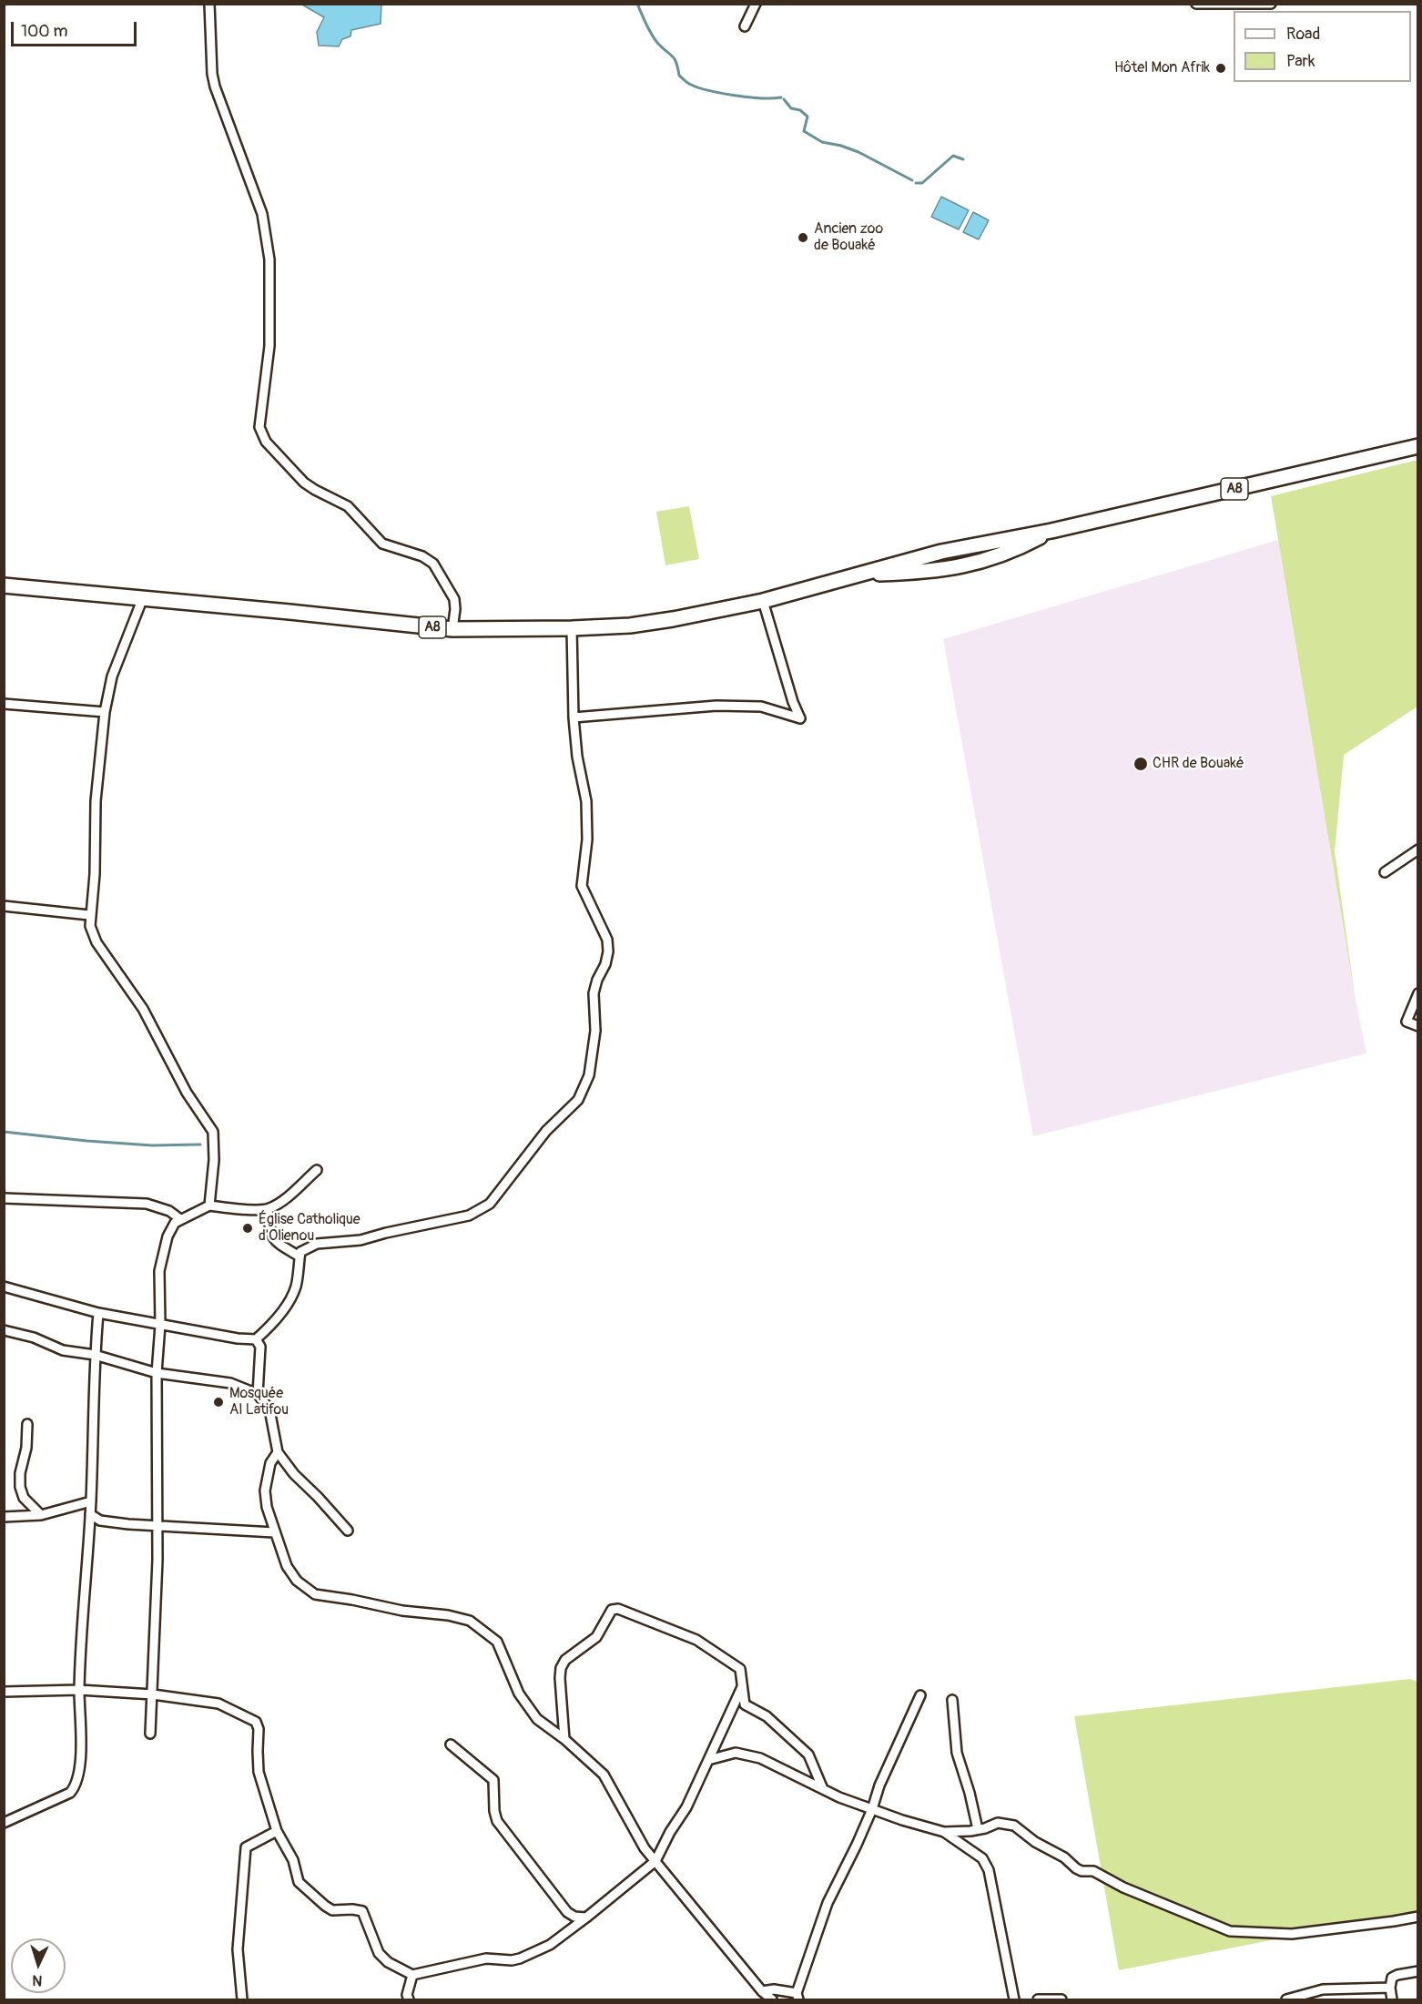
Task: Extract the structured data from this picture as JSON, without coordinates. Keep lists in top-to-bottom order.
{
  "streets": {
    "main road": ["A8"]
  },
  "places": [
    "Hôtel Mon Afrik",
    "Ancien zoo de Bouaké",
    "CHR de Bouaké",
    "Église Catholique d'Olienou",
    "Mosquée Al Latifou"
  ],
  "legend": ["Road", "Park"],
  "scale_bar": "100 m",
  "north": "bottom"
}
